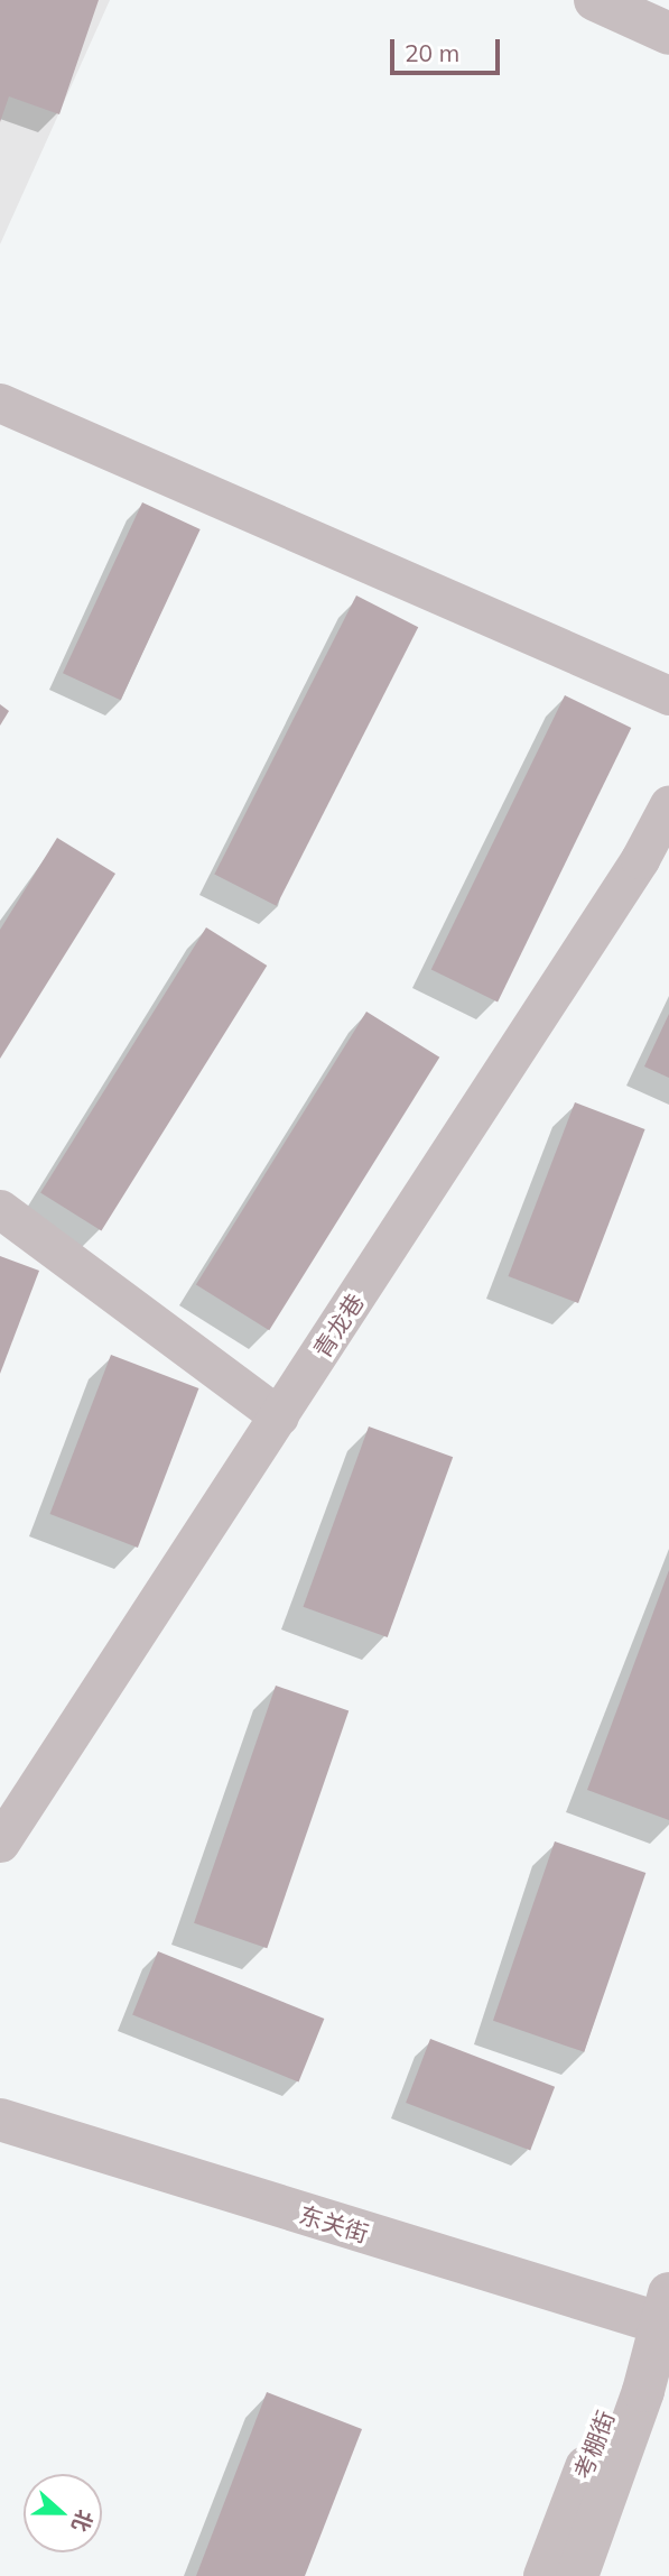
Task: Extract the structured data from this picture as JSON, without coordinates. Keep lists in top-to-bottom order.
{
  "streets": {
    "street": ["青龙巷", "东关街", "考棚街"]
  },
  "crossings": [
    ["东关街", "考棚街"]
  ],
  "scale_bar": "20 m",
  "north": "right"
}
